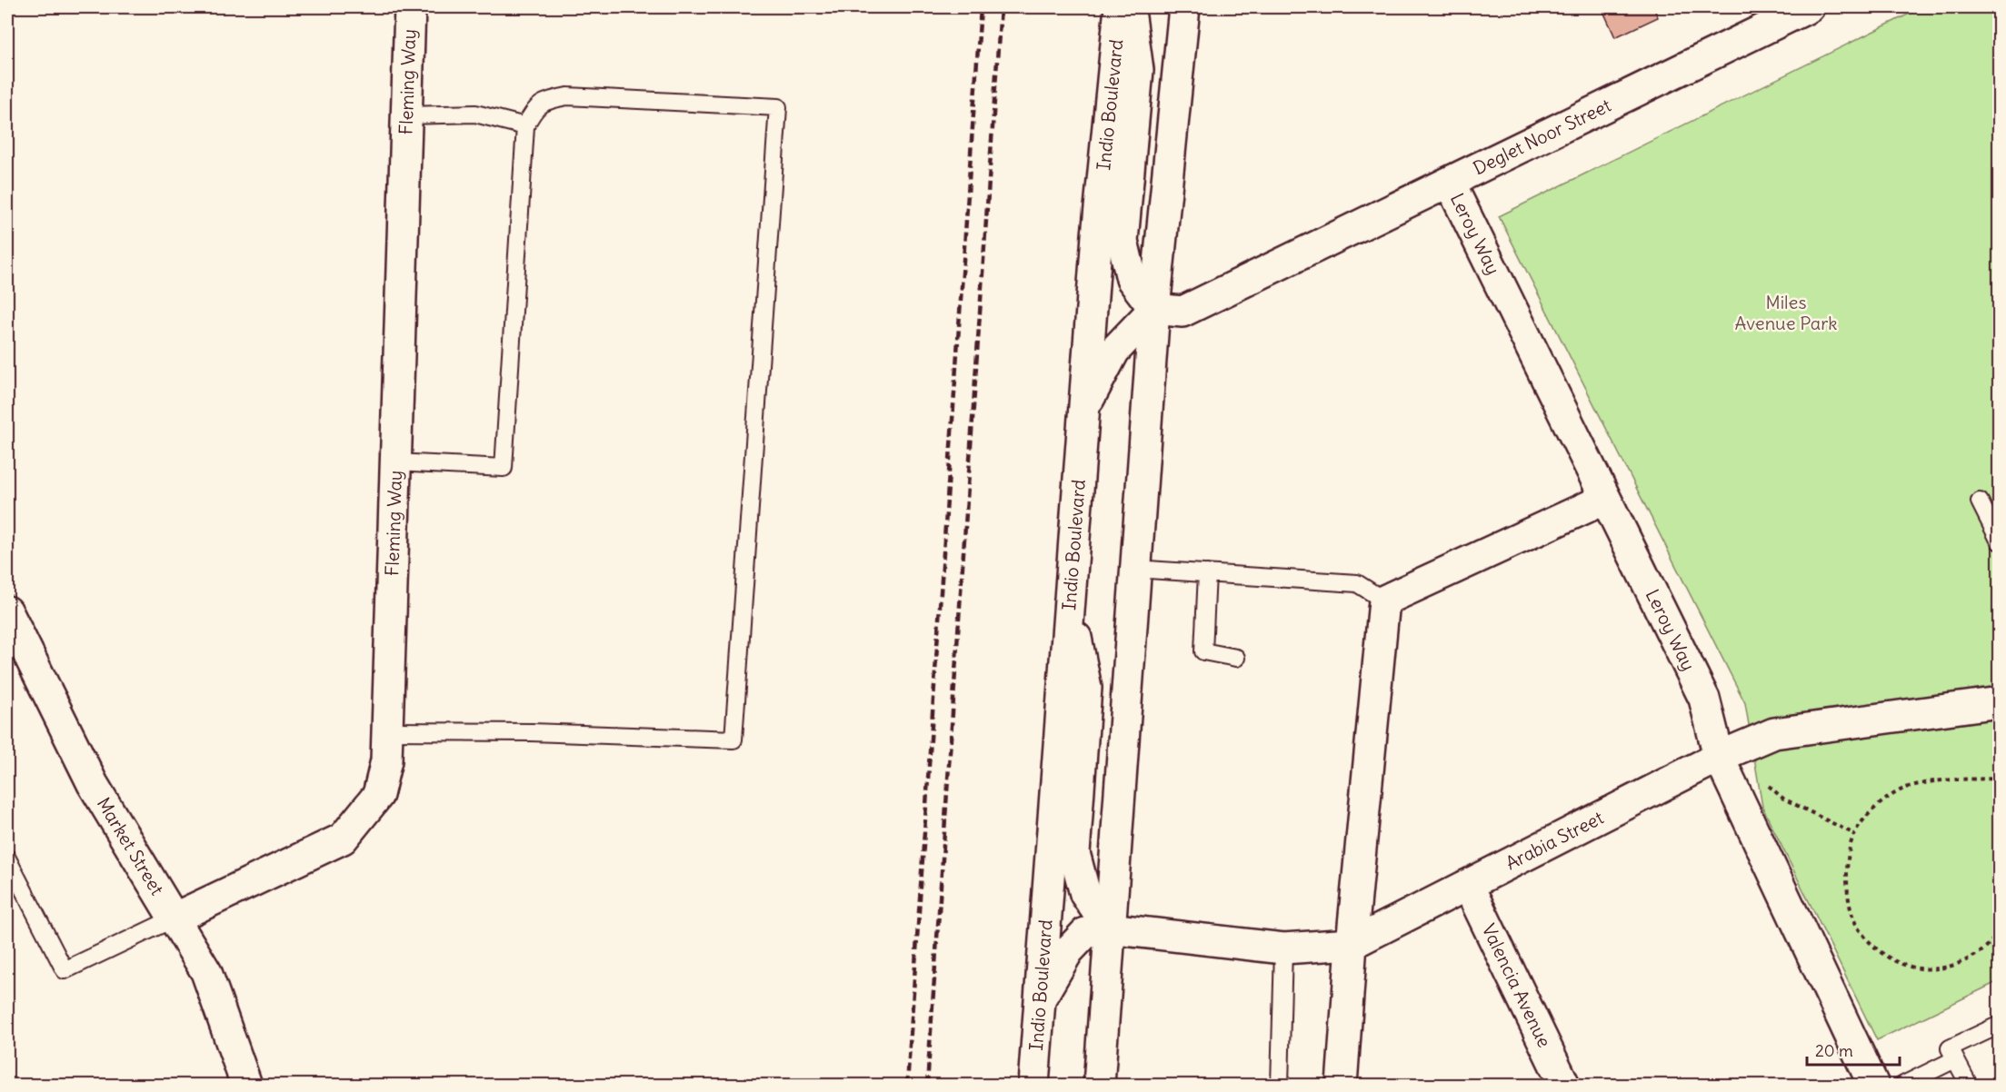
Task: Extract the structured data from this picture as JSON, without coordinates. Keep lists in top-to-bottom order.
{
  "streets": {
    "street": [
      "Fleming Way",
      "Indio Boulevard",
      "Deglet Noor Street",
      "Leroy Way",
      "Arabia Street",
      "Market Street",
      "Valencia Avenue"
    ]
  },
  "crossings": [
    ["Fleming Way", "Market Street"],
    ["Deglet Noor Street", "Leroy Way"],
    ["Leroy Way", "Arabia Street"],
    ["Arabia Street", "Valencia Avenue"]
  ],
  "parks": ["Miles Avenue Park"],
  "scale_bar": "20 m"
}
